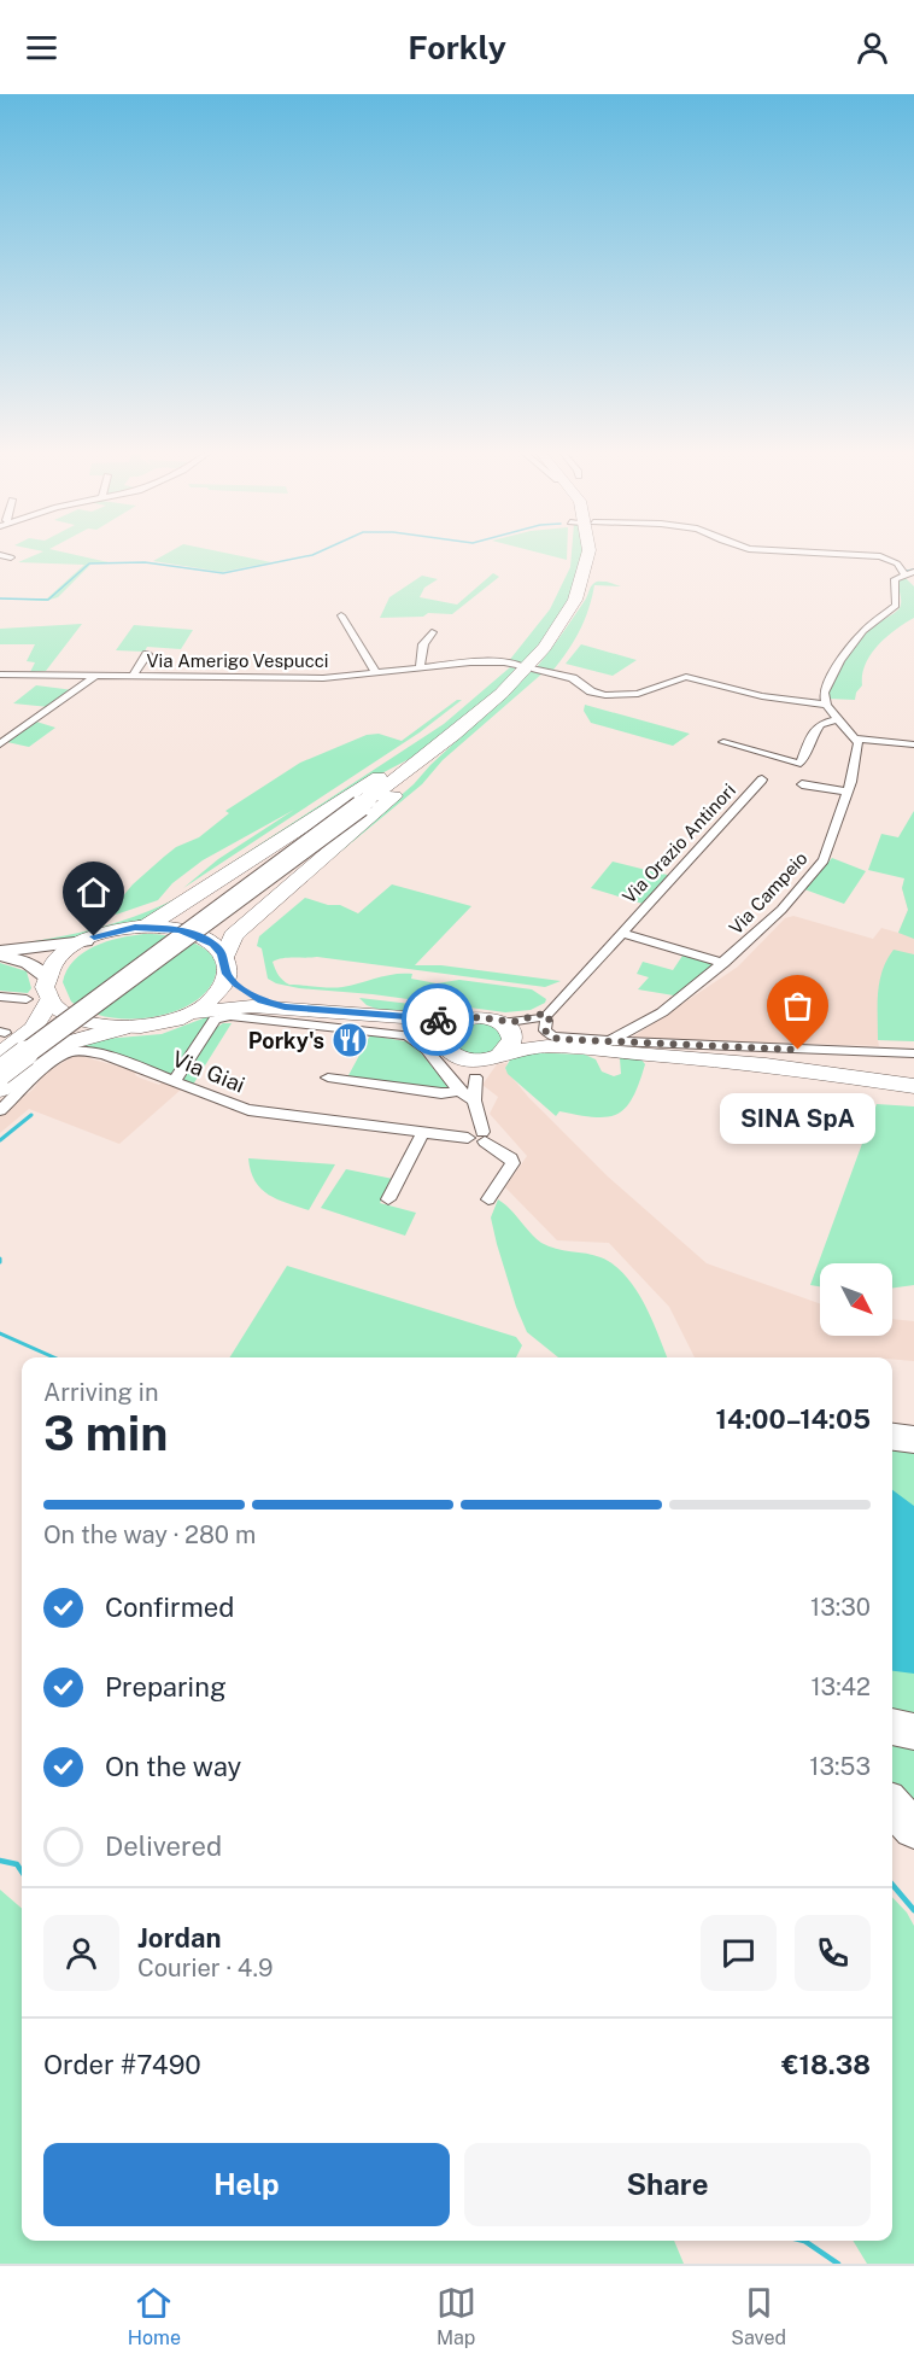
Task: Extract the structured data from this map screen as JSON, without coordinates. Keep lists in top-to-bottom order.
{
  "streets": {
    "street": [
      "Via Amerigo Vespucci",
      "Via Orazio Antinori",
      "Via Campeio",
      "Via Giai"
    ]
  },
  "crossings": [
    ["Via Orazio Antinori", "Via Campeio"]
  ],
  "places": {
    "restaurant": ["Porky's"],
    "other": ["SINA SpA"]
  },
  "north": "bottom right",
  "page": {
    "header": "Forkly",
    "bubble": "SINA SpA",
    "heading": ["3 min", "Arriving in", "14:00–14:05"],
    "panel": [
      "Jordan",
      "Courier · 4.9",
      "Order #7490",
      "€18.38"
    ],
    "bar": "On the way · 280 m",
    "list": [
      ["Confirmed", "13:30"],
      ["Preparing", "13:42"],
      ["On the way", "13:53"],
      "Delivered"
    ],
    "buttons": ["Help", "Share"],
    "tabs": ["Home", "Map", "Saved"]
  }
}
